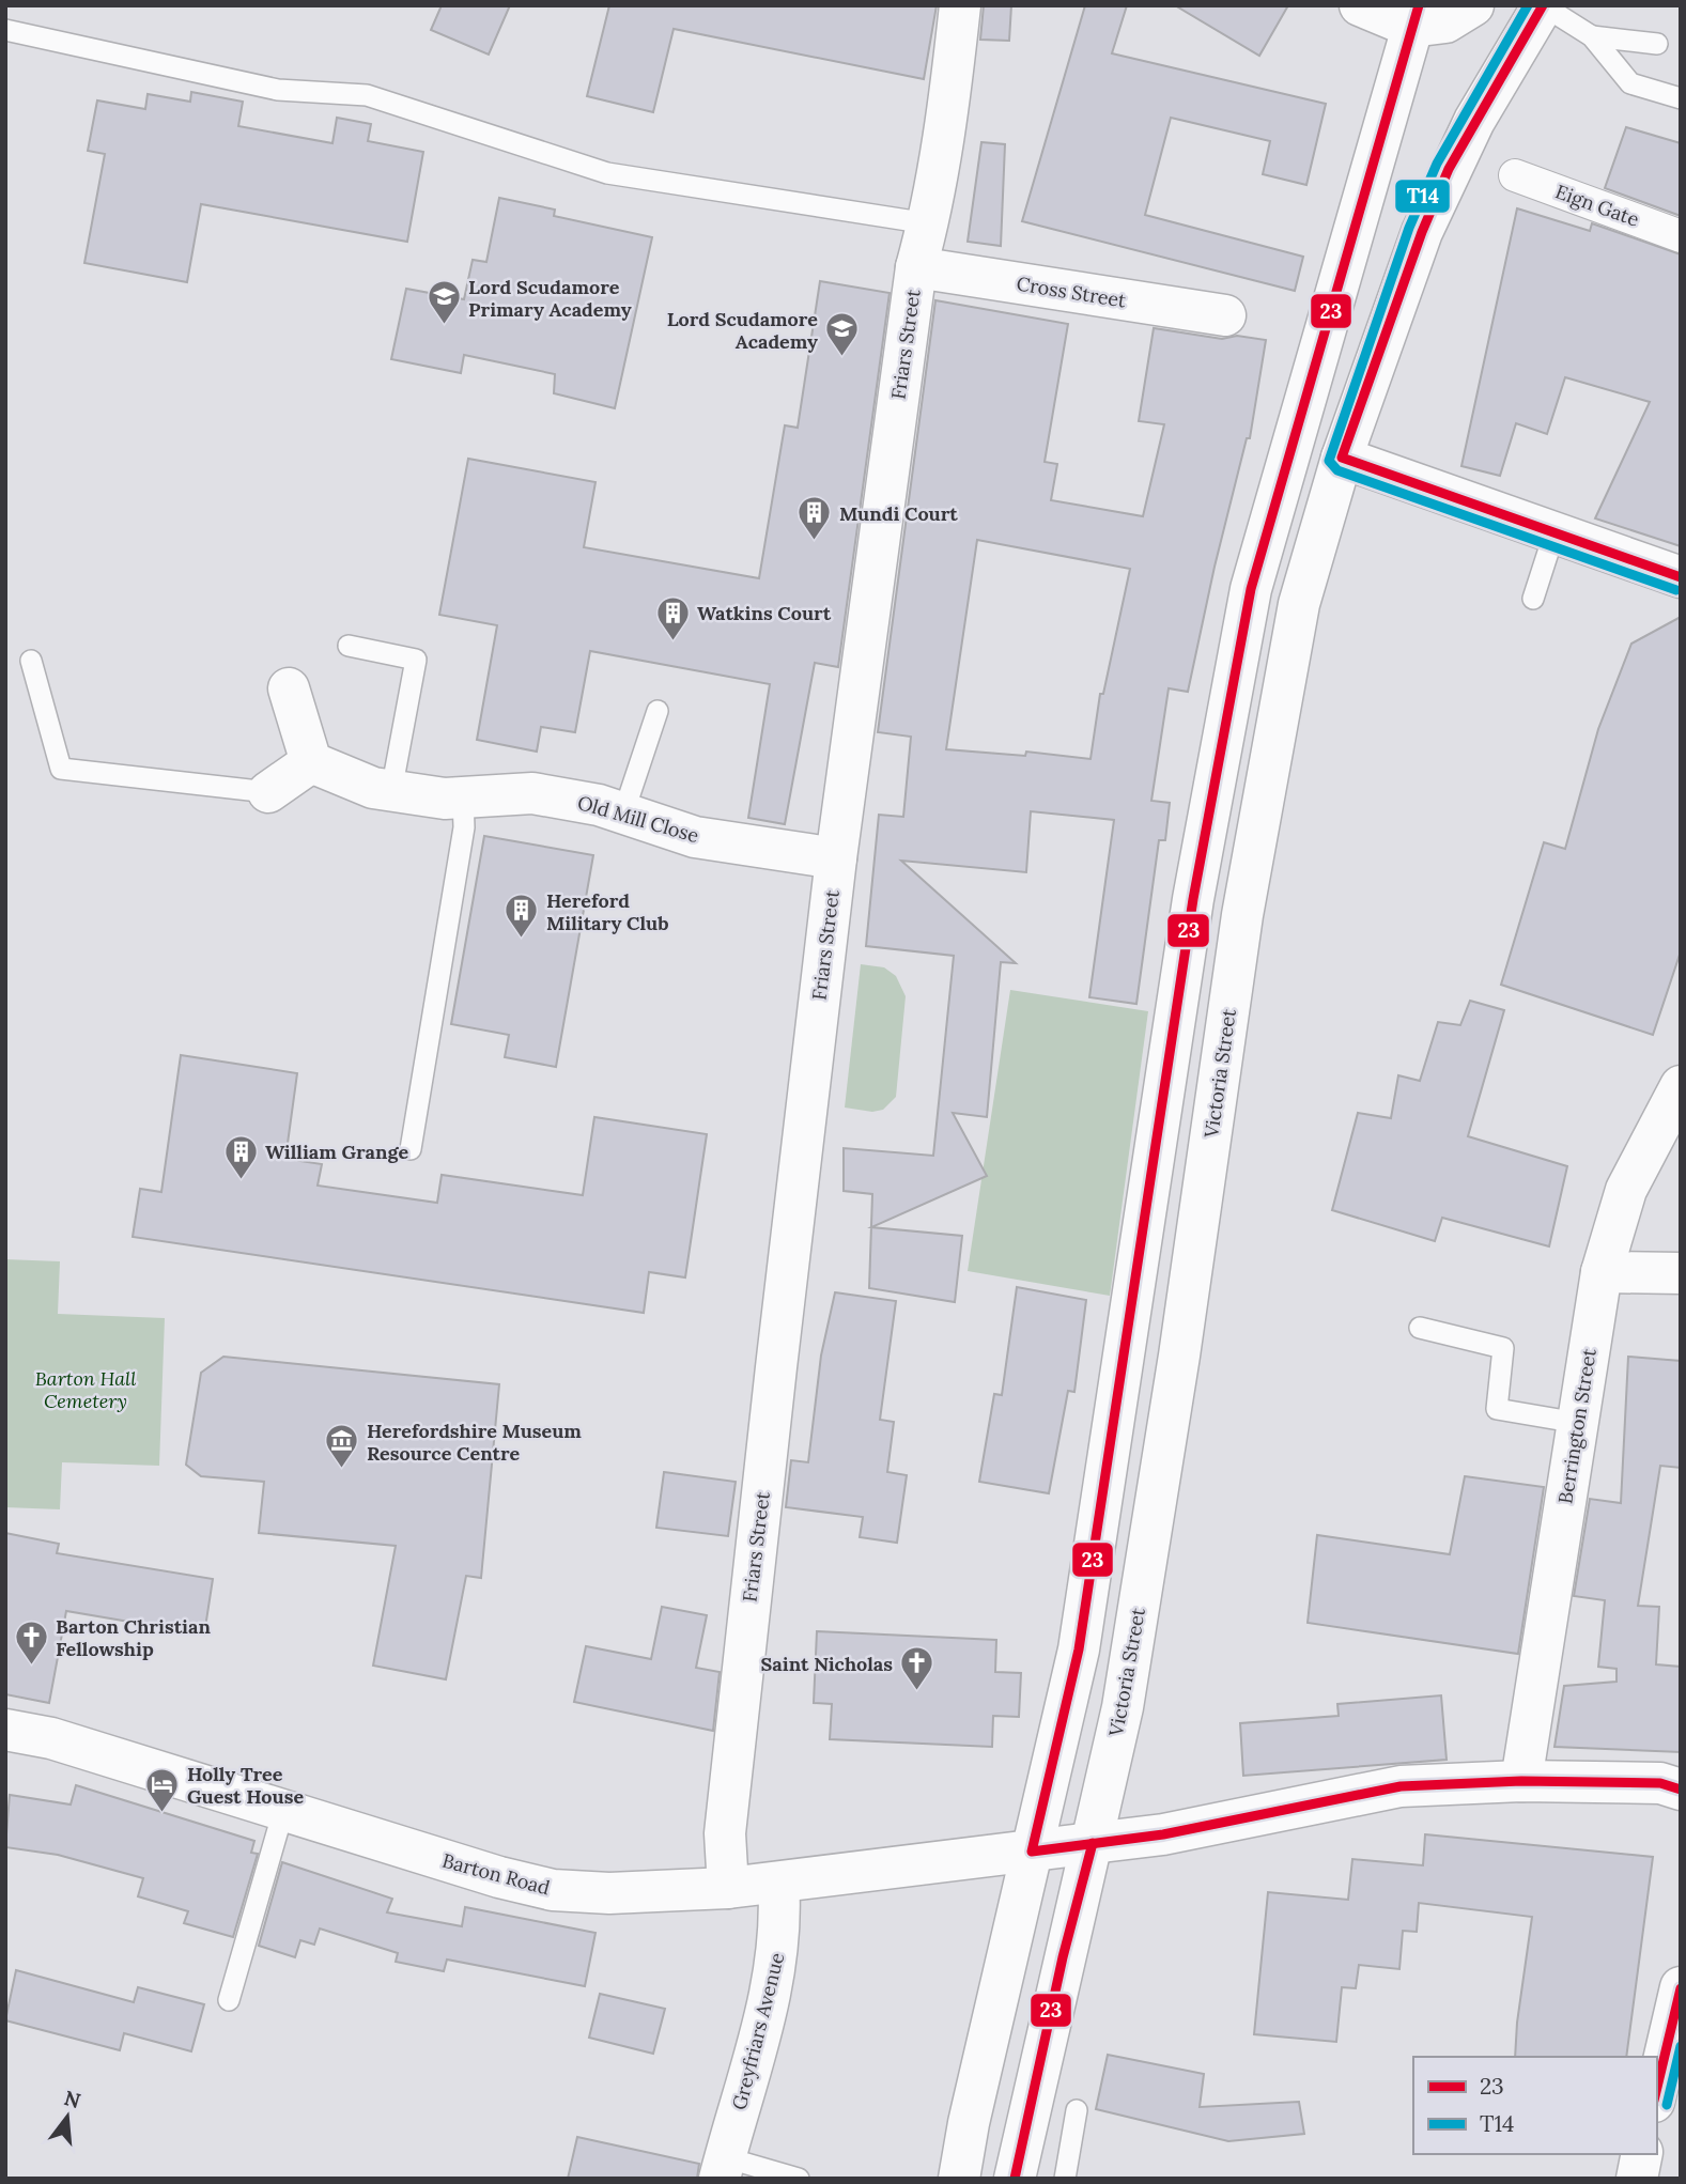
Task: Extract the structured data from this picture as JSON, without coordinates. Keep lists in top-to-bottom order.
{
  "streets": {
    "main road": [
      "Cross Street",
      "Friars Street",
      "Old Mill Close",
      "Victoria Street",
      "Berrington Street",
      "Barton Road",
      "Greyfriars Avenue"
    ],
    "street": ["Eign Gate"]
  },
  "crossings": [
    ["Cross Street", "Friars Street"],
    ["Friars Street", "Old Mill Close"],
    ["Friars Street", "Barton Road"],
    ["Victoria Street", "Barton Road"],
    ["Berrington Street", "Barton Road"],
    ["Barton Road", "Greyfriars Avenue"]
  ],
  "parks": ["Barton Hall Cemetery"],
  "places": {
    "school or university": ["Lord Scudamore Primary Academy", "Lord Scudamore Academy"],
    "building": [
      "Mundi Court",
      "Watkins Court",
      "Hereford Military Club",
      "William Grange"
    ],
    "museum": ["Herefordshire Museum Resource Centre"],
    "church": ["Barton Christian Fellowship", "Saint Nicholas"],
    "hotel": ["Holly Tree Guest House"]
  },
  "lines": ["transit line 23", "transit line T14"],
  "legend": ["23", "T14"],
  "north": "top"
}
